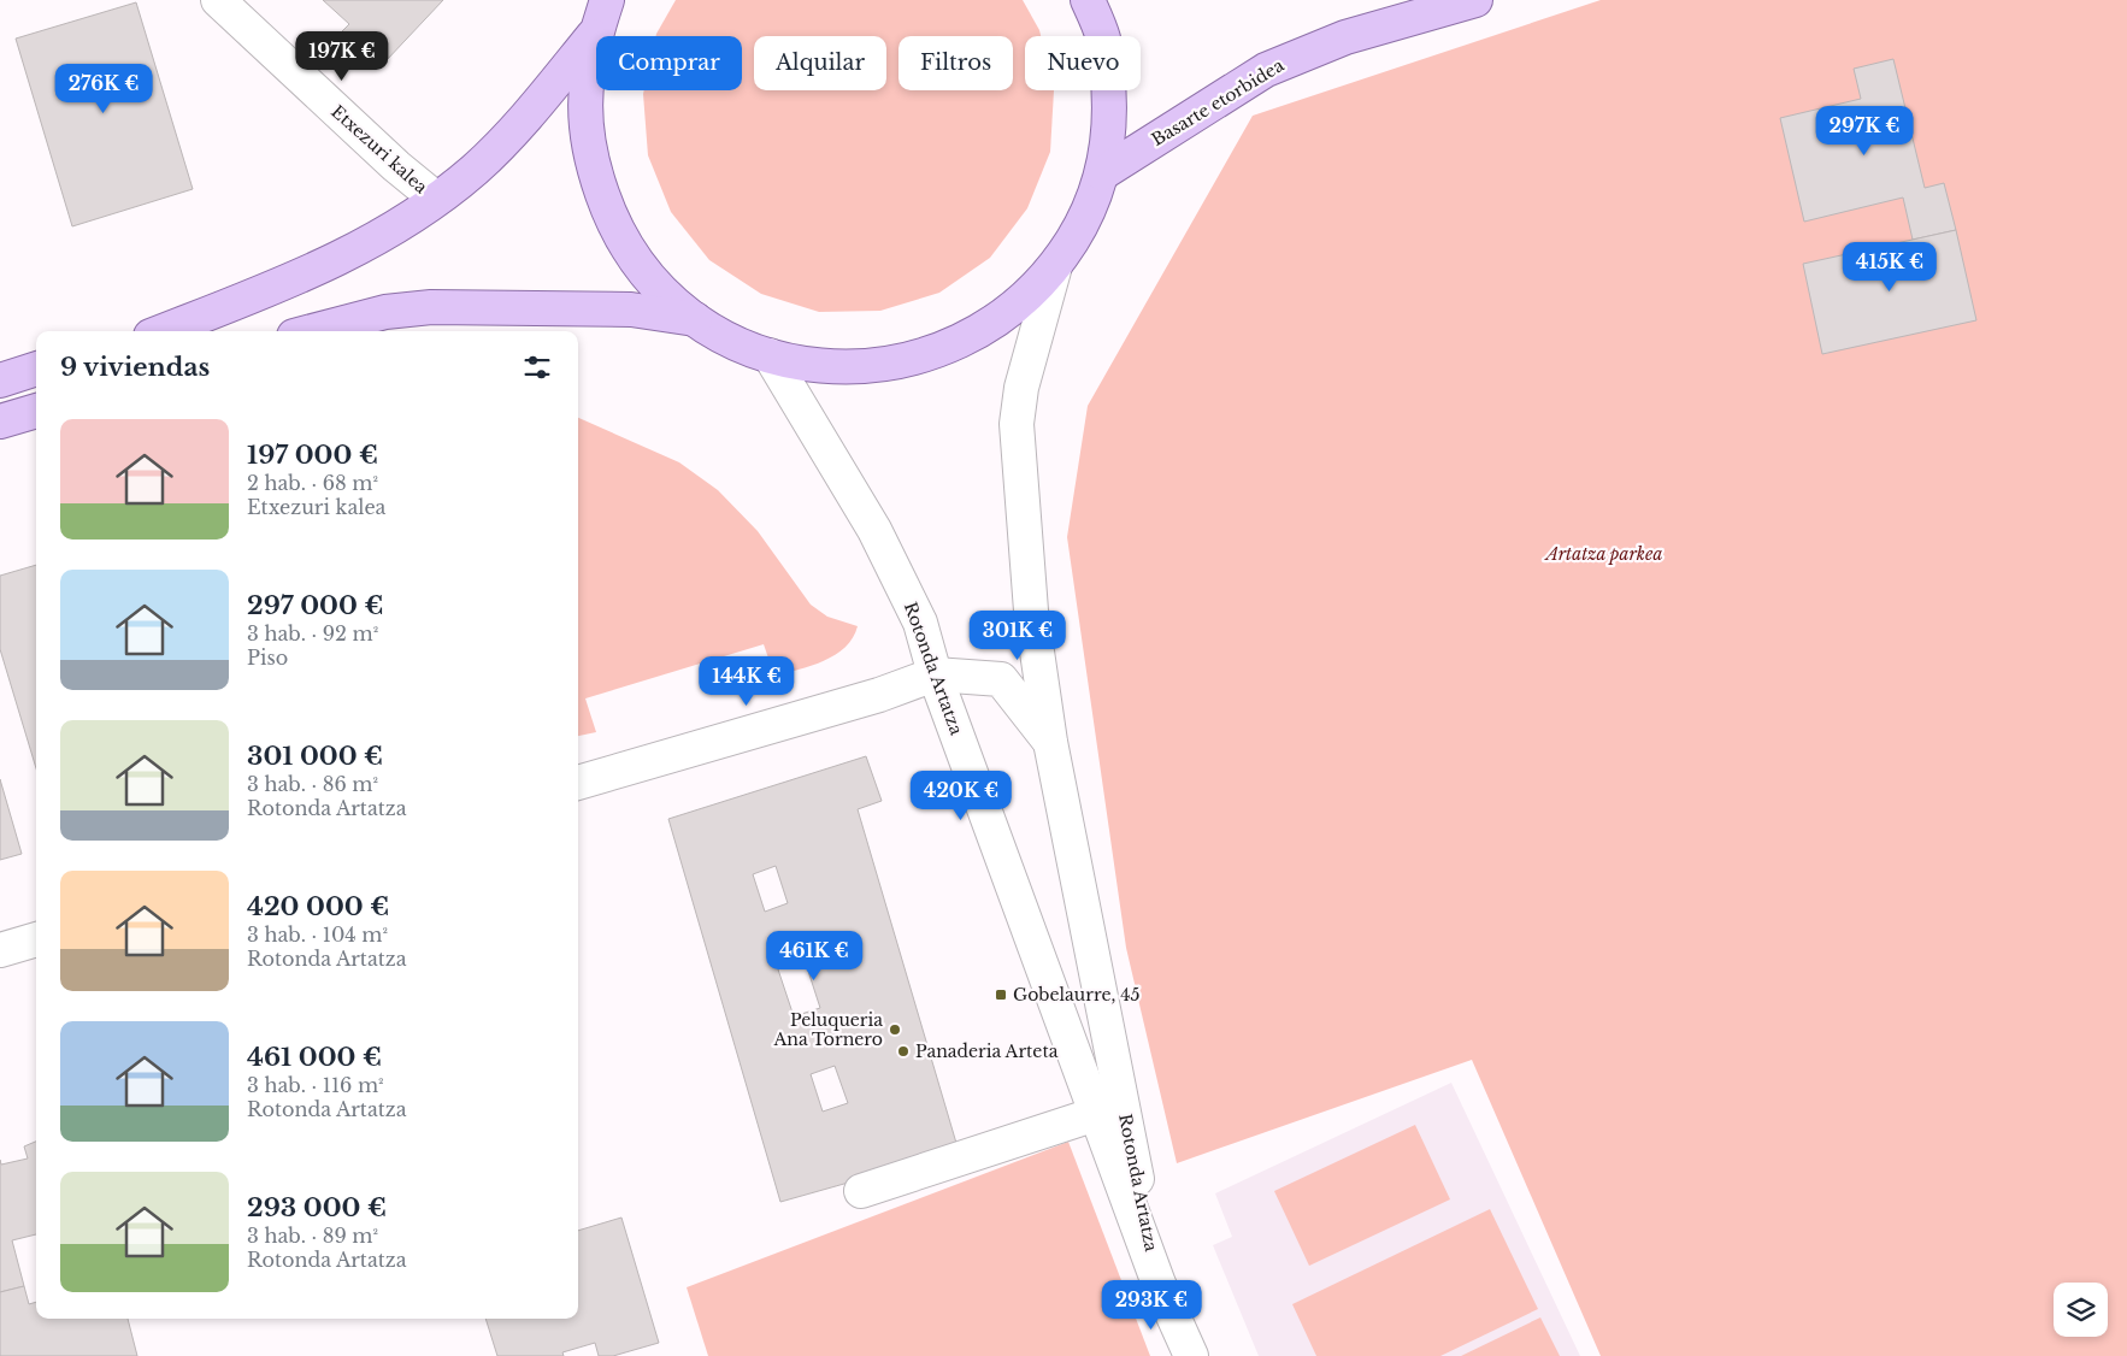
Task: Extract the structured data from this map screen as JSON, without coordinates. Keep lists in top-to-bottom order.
{
  "streets": {
    "main road": ["Basarte etorbidea", "Rotonda Artatza"],
    "street": ["Etxezuri kalea"]
  },
  "crossings": [
    ["Basarte etorbidea", "Rotonda Artatza"]
  ],
  "parks": ["Artatza parkea"],
  "places": {
    "transit": ["Gobelaurre, 45"],
    "other": ["Peluqueria Ana Tornero", "Panaderia Arteta"]
  },
  "page": {
    "price": [
      "197K €",
      "276K €",
      "297K €",
      "415K €",
      "301K €",
      "144K €",
      "420K €",
      "461K €",
      "293K €"
    ],
    "chip": [
      "Comprar",
      "Alquilar",
      "Filtros",
      "Nuevo"
    ],
    "heading": "9 viviendas",
    "list": [
      {
        "name": "197 000 €",
        "note": "2 hab. · 68 m² · Etxezuri kalea"
      },
      {
        "name": "297 000 €",
        "note": "3 hab. · 92 m² · Piso"
      },
      {
        "name": "301 000 €",
        "note": "3 hab. · 86 m² · Rotonda Artatza"
      },
      {
        "name": "420 000 €",
        "note": "3 hab. · 104 m² · Rotonda Artatza"
      },
      {
        "name": "461 000 €",
        "note": "3 hab. · 116 m² · Rotonda Artatza"
      },
      {
        "name": "293 000 €",
        "note": "3 hab. · 89 m² · Rotonda Artatza"
      }
    ]
  }
}
